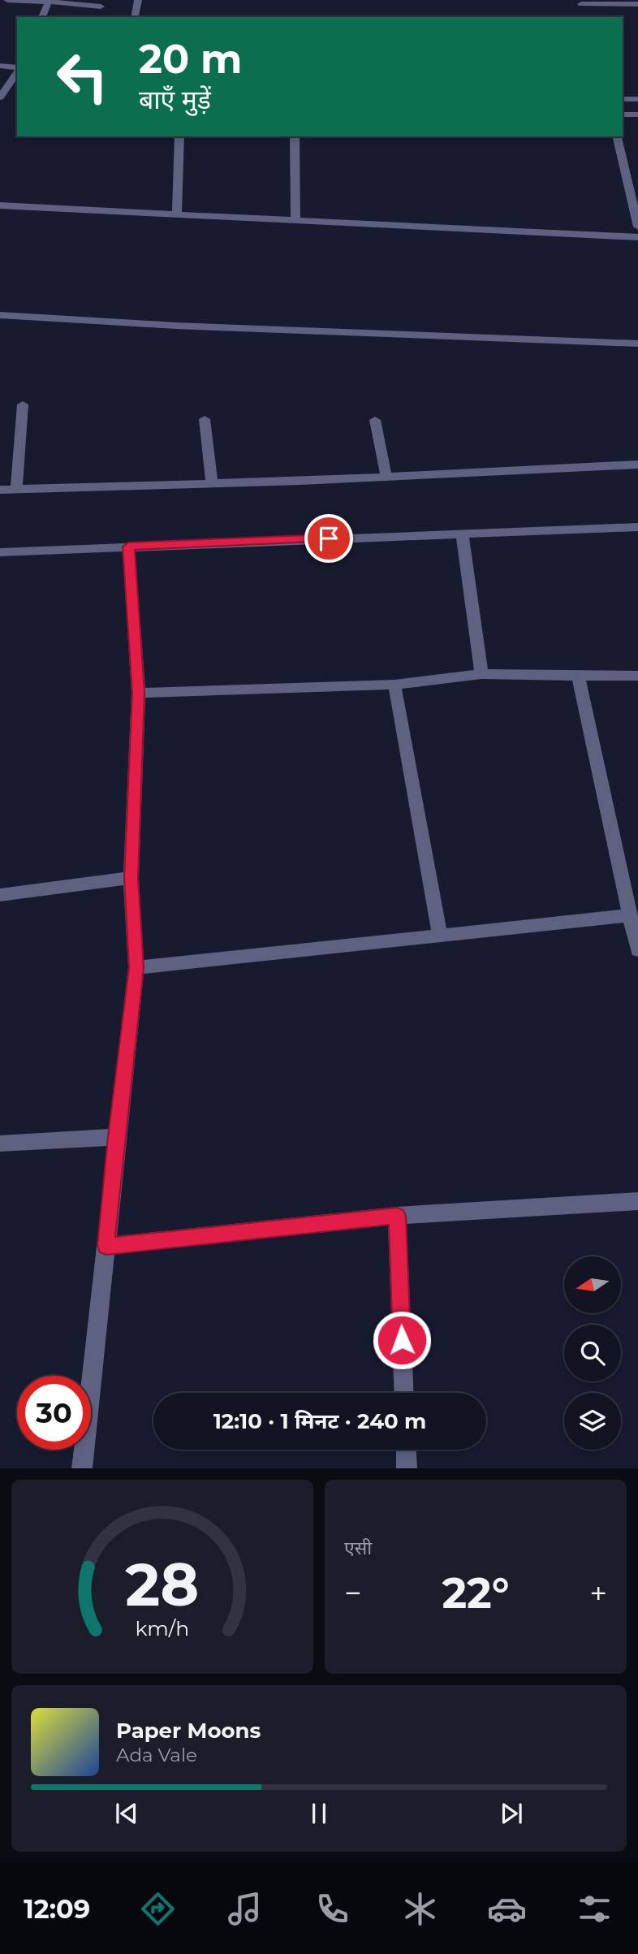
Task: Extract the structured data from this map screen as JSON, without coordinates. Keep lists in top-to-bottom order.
{
  "north": "left",
  "page": {
    "turn": ["20 m", "बाएँ मुड़ें"],
    "limit": "30",
    "trip": "12:10 · 1 मिनट · 240 m",
    "tile": "एसी",
    "heat": ["−", "22°", "+"],
    "song": ["Paper Moons", "Ada Vale"],
    "tabs": "12:09",
    "gauge": ["28", "km/h"]
  }
}
